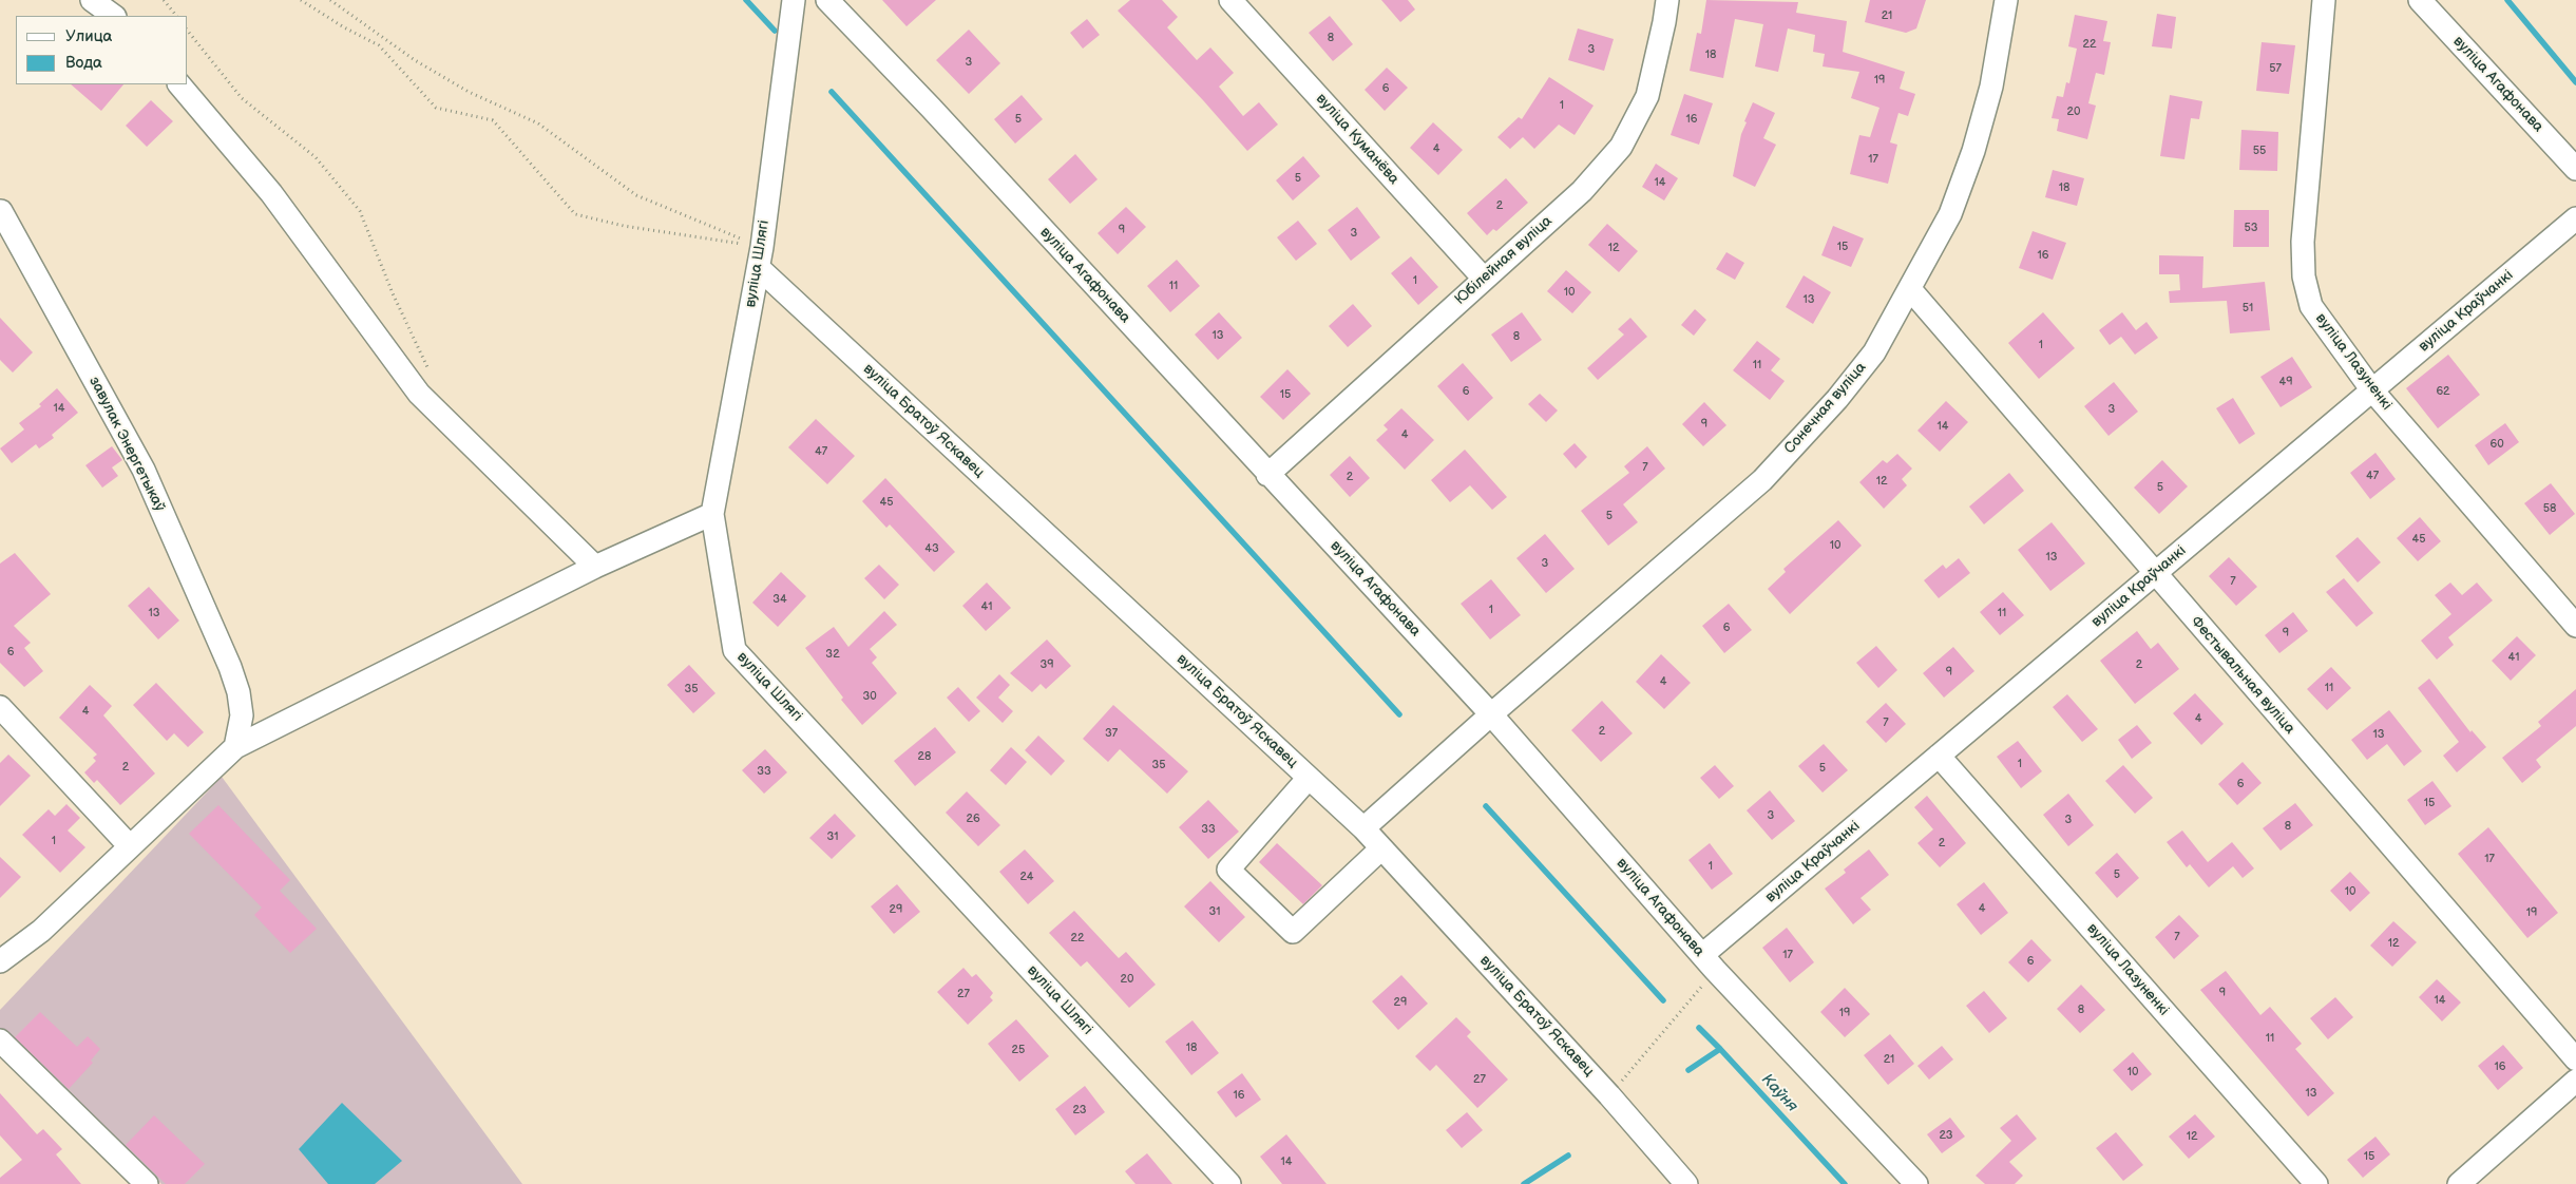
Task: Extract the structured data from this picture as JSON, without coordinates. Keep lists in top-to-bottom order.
{
  "streets": {
    "street": [
      "вуліца Агафонава",
      "вуліца Куманёва",
      "Юбілейная вуліца",
      "вуліца Шлягі",
      "вуліца Краўчанкі",
      "вуліца Лазуненкі",
      "Сонечная вуліца",
      "вуліца Братоў Яскавец",
      "завулак Энергетыкаў",
      "Фестывальная вуліца"
    ]
  },
  "crossings": [
    ["вуліца Агафонава", "Юбілейная вуліца"],
    ["вуліца Агафонава", "вуліца Краўчанкі"],
    ["вуліца Агафонава", "Сонечная вуліца"],
    ["вуліца Куманёва", "Юбілейная вуліца"],
    ["вуліца Шлягі", "вуліца Братоў Яскавец"],
    ["вуліца Краўчанкі", "вуліца Лазуненкі"],
    ["вуліца Краўчанкі", "Фестывальная вуліца"],
    ["Сонечная вуліца", "вуліца Братоў Яскавец"],
    ["Сонечная вуліца", "Фестывальная вуліца"]
  ],
  "water": ["Каўня"],
  "house_numbers": [
    "21",
    "8",
    "22",
    "3",
    "18",
    "3",
    "57",
    "19",
    "6",
    "1",
    "20",
    "5",
    "16",
    "4",
    "55",
    "17",
    "5",
    "14",
    "18",
    "2",
    "53",
    "9",
    "3",
    "15",
    "12",
    "16",
    "1",
    "11",
    "10",
    "13",
    "51",
    "13",
    "8",
    "1",
    "11",
    "49",
    "6",
    "62",
    "15",
    "14",
    "3",
    "9",
    "14",
    "4",
    "60",
    "47",
    "7",
    "47",
    "2",
    "12",
    "5",
    "45",
    "58",
    "5",
    "45",
    "10",
    "43",
    "13",
    "3",
    "7",
    "34",
    "41",
    "1",
    "13",
    "11",
    "6",
    "9",
    "6",
    "32",
    "41",
    "39",
    "2",
    "9",
    "4",
    "11",
    "35",
    "30",
    "4",
    "4",
    "7",
    "2",
    "37",
    "13",
    "28",
    "1",
    "35",
    "2",
    "5",
    "33",
    "6",
    "15",
    "3",
    "26",
    "3",
    "8",
    "33",
    "31",
    "1",
    "2",
    "17",
    "1",
    "5",
    "24",
    "10",
    "4",
    "29",
    "31",
    "19",
    "7",
    "22",
    "12",
    "17",
    "6",
    "20",
    "9",
    "27",
    "14",
    "29",
    "8",
    "19",
    "11",
    "18",
    "25",
    "21",
    "16",
    "10",
    "27",
    "13",
    "16",
    "23",
    "23",
    "12",
    "15",
    "14"
  ],
  "legend": ["Улица", "Вода"]
}
